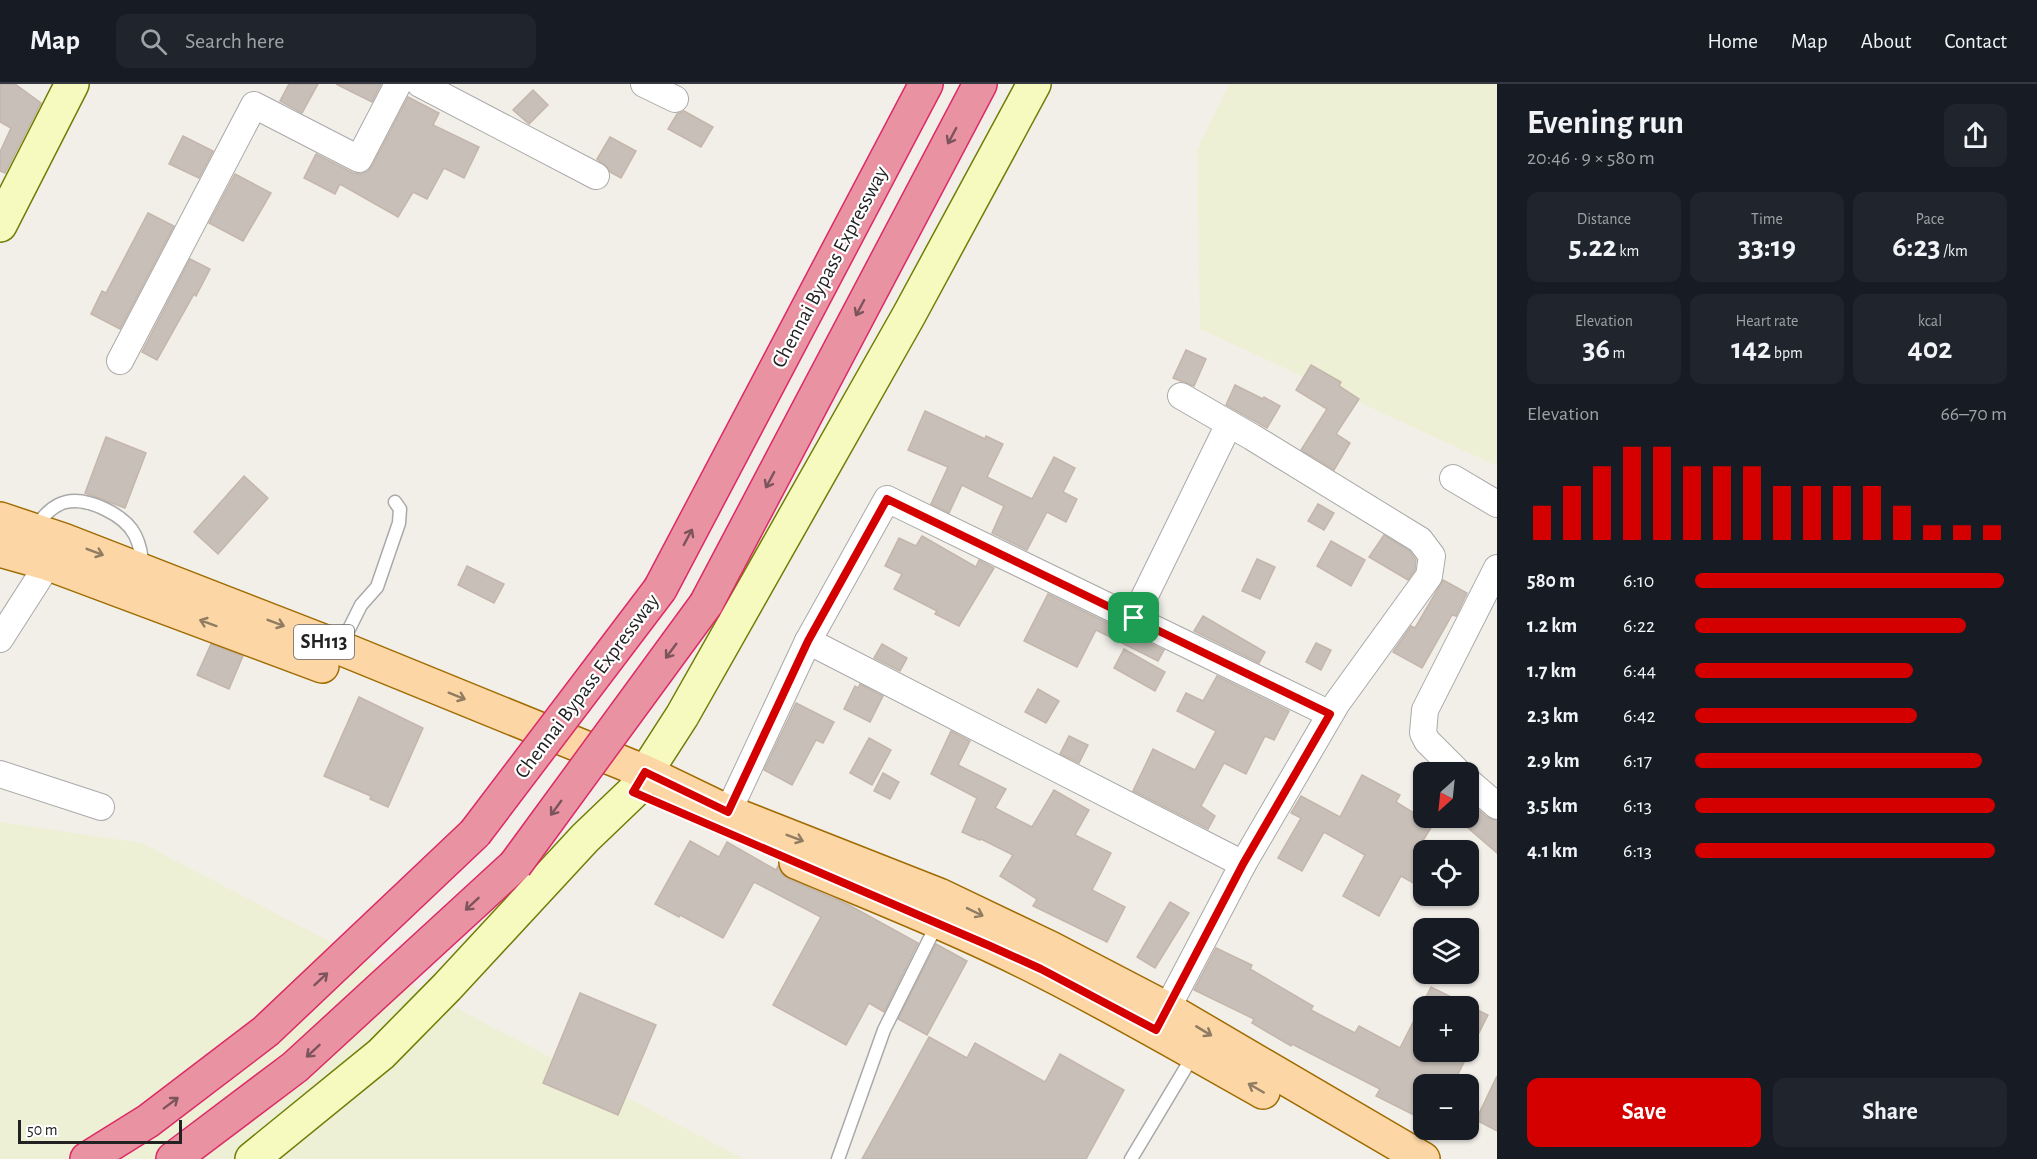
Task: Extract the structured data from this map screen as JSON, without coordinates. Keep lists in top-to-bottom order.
{
  "streets": {
    "highway": ["Chennai Bypass Expressway"],
    "main road": ["SH113"]
  },
  "scale_bar": "50 m",
  "north": "bottom left",
  "page": {
    "header": "Map",
    "search": "Search here",
    "nav": [
      "Home",
      "Map",
      "About",
      "Contact"
    ],
    "heading": ["Evening run", "20:46 · 9 × 580 m"],
    "stats": [
      ["Distance", "5.22 km"],
      ["Time", "33:19"],
      ["Pace", "6:23 /km"],
      ["Elevation", "36 m"],
      ["Heart rate", "142 bpm"],
      ["kcal", "402"]
    ],
    "chart": ["Elevation", "66–70 m"],
    "list": [
      {
        "name": "580 m",
        "note": "6:10"
      },
      {
        "name": "1.2 km",
        "note": "6:22"
      },
      {
        "name": "1.7 km",
        "note": "6:44"
      },
      {
        "name": "2.3 km",
        "note": "6:42"
      },
      {
        "name": "2.9 km",
        "note": "6:17"
      },
      {
        "name": "3.5 km",
        "note": "6:13"
      },
      {
        "name": "4.1 km",
        "note": "6:13"
      }
    ],
    "map_buttons": ["+", "−"],
    "buttons": ["Save", "Share"],
    "scale": "50 m"
  }
}
